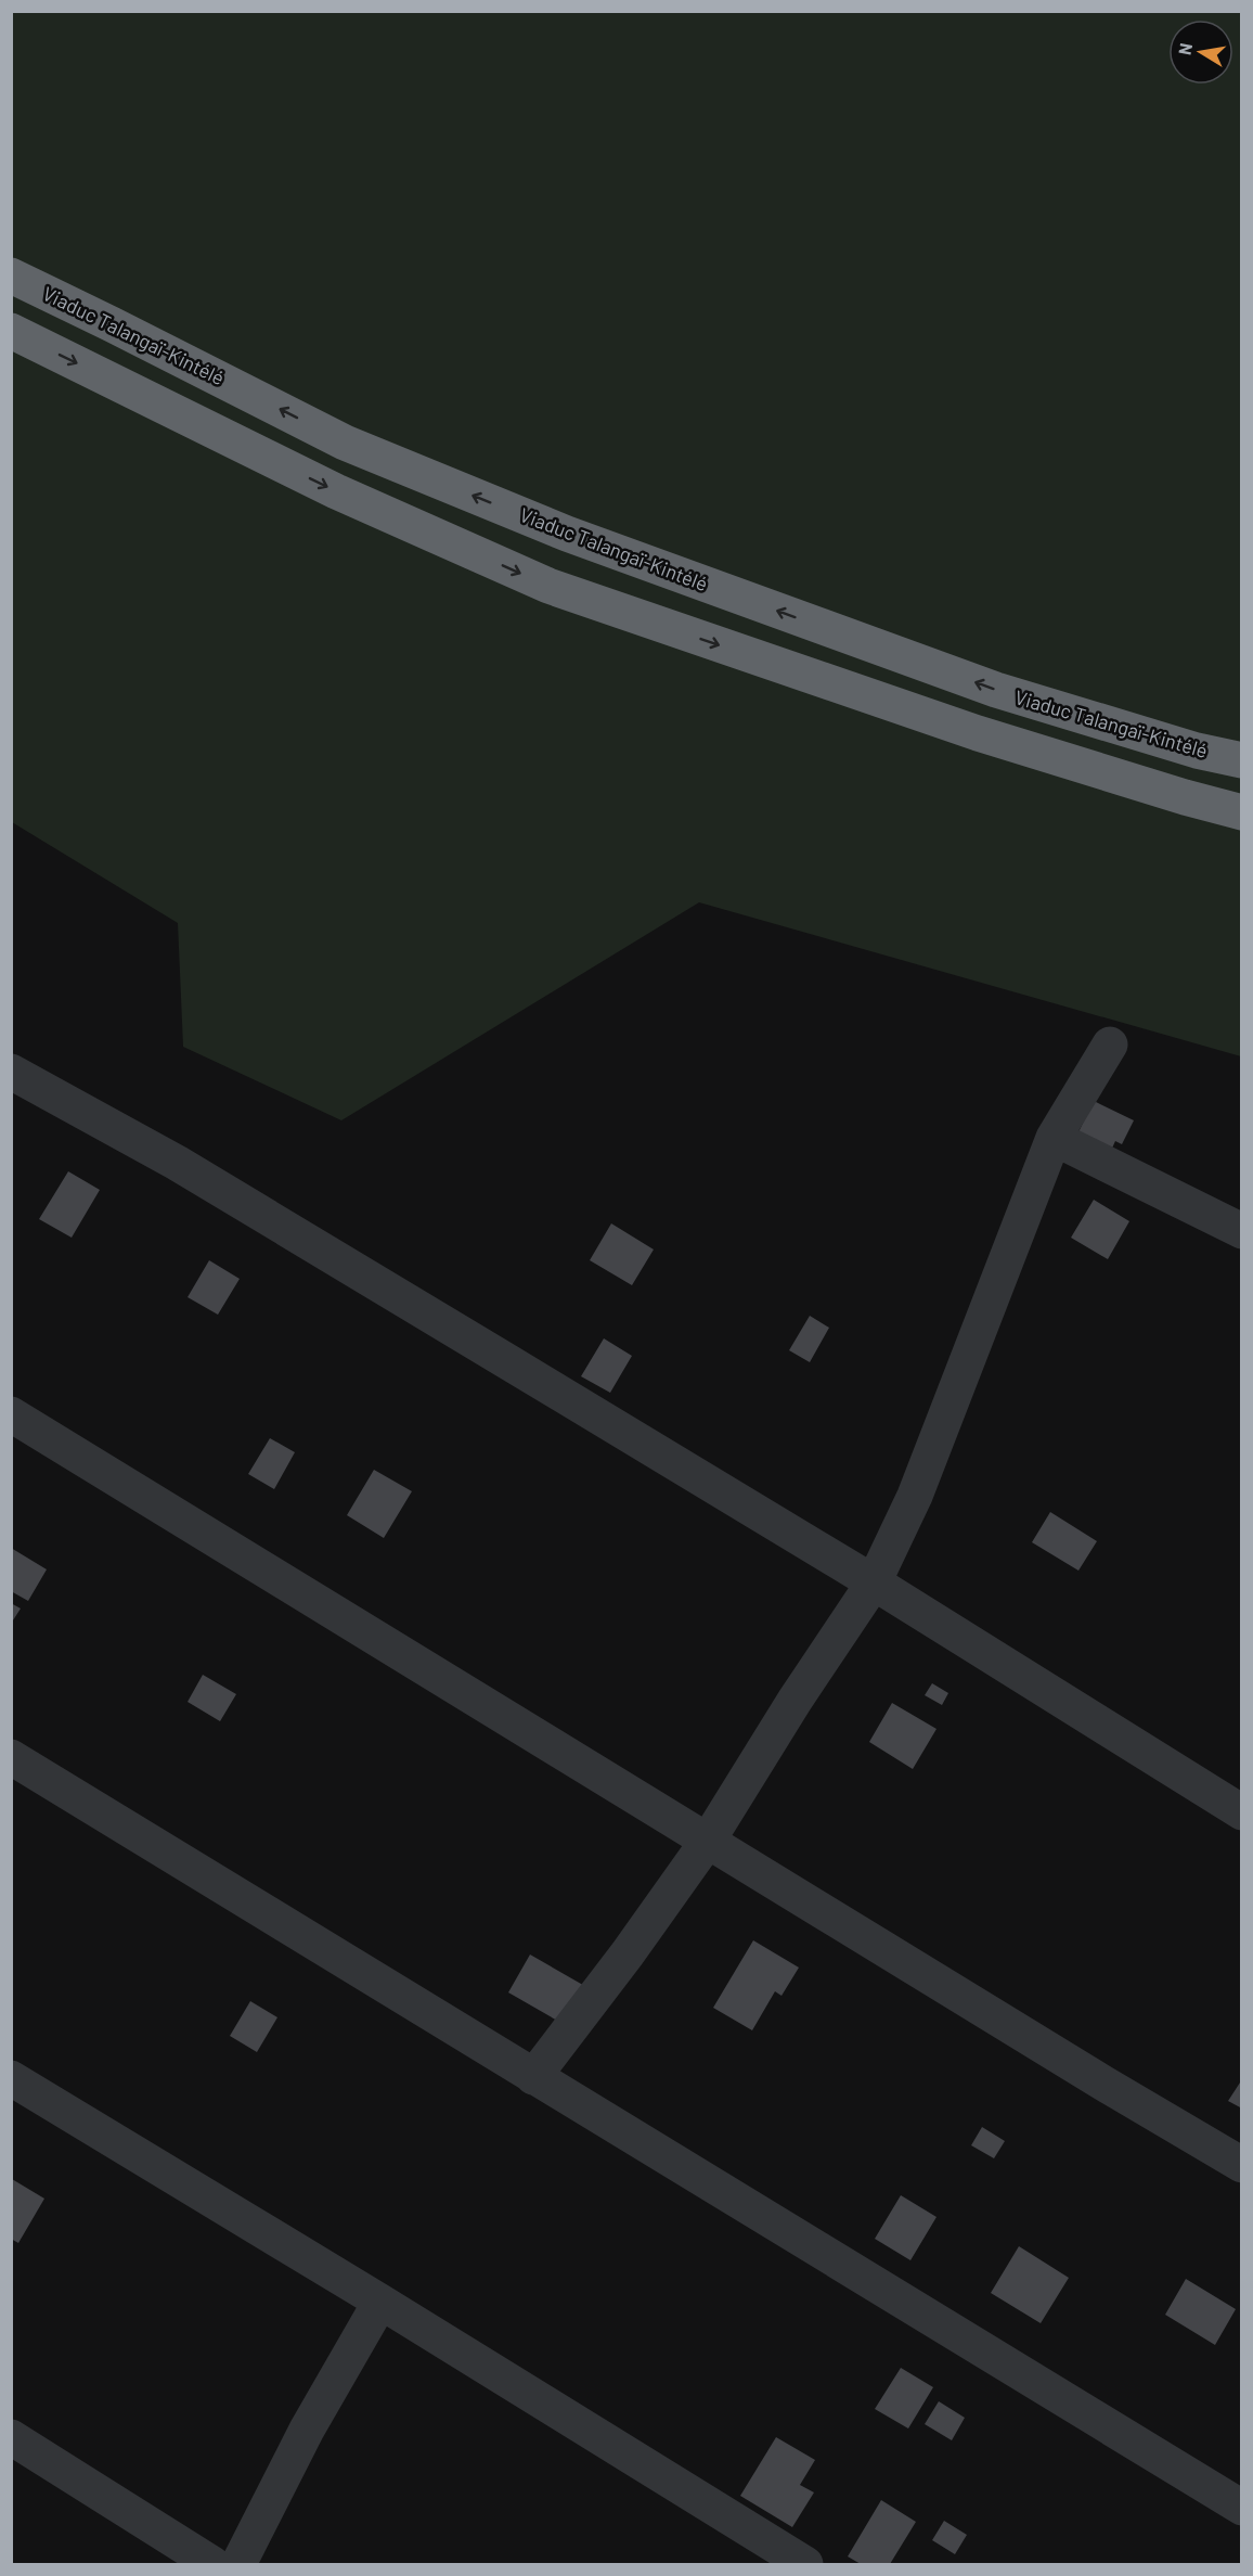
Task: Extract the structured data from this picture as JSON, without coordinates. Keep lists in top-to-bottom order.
{
  "streets": {
    "highway": ["Viaduc Talangaï-Kintélé"]
  },
  "north": "left"
}
